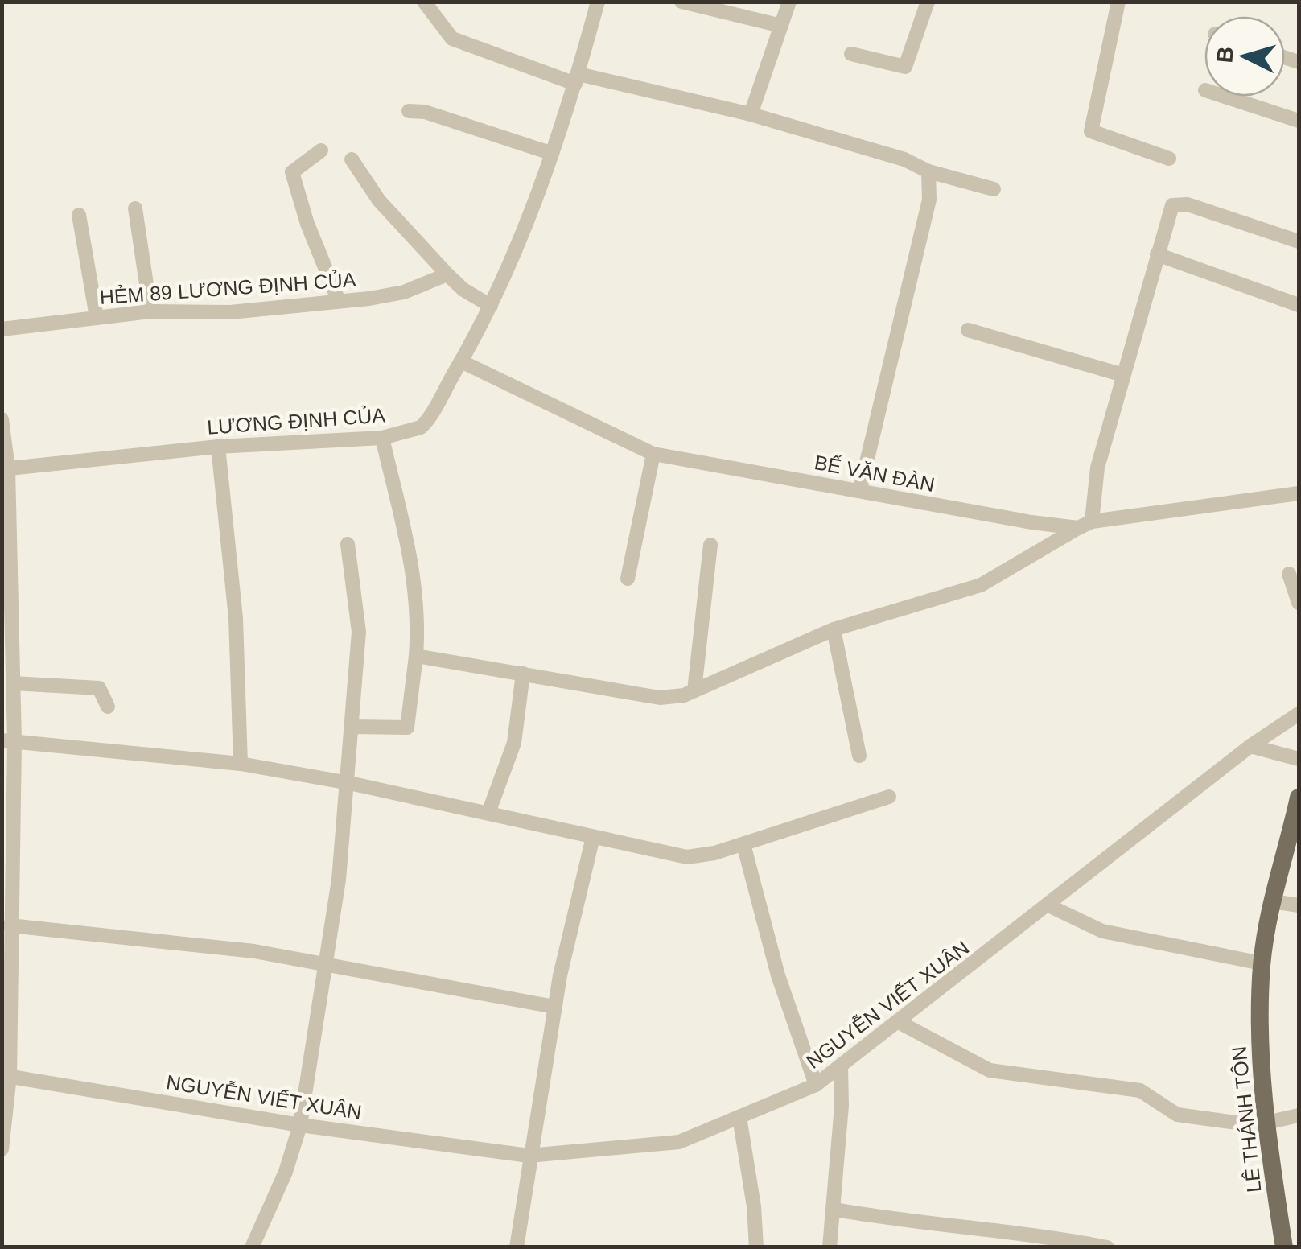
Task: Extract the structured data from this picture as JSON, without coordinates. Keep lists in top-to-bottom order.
{
  "streets": {
    "main road": ["LÊ THÁNH TÔN"],
    "street": [
      "HẺM 89 LƯƠNG ĐỊNH CỦA",
      "LƯƠNG ĐỊNH CỦA",
      "BẾ VĂN ĐÀN",
      "NGUYỄN VIẾT XUÂN"
    ]
  },
  "crossings": [
    ["LƯƠNG ĐỊNH CỦA", "BẾ VĂN ĐÀN"]
  ],
  "north": "left"
}
